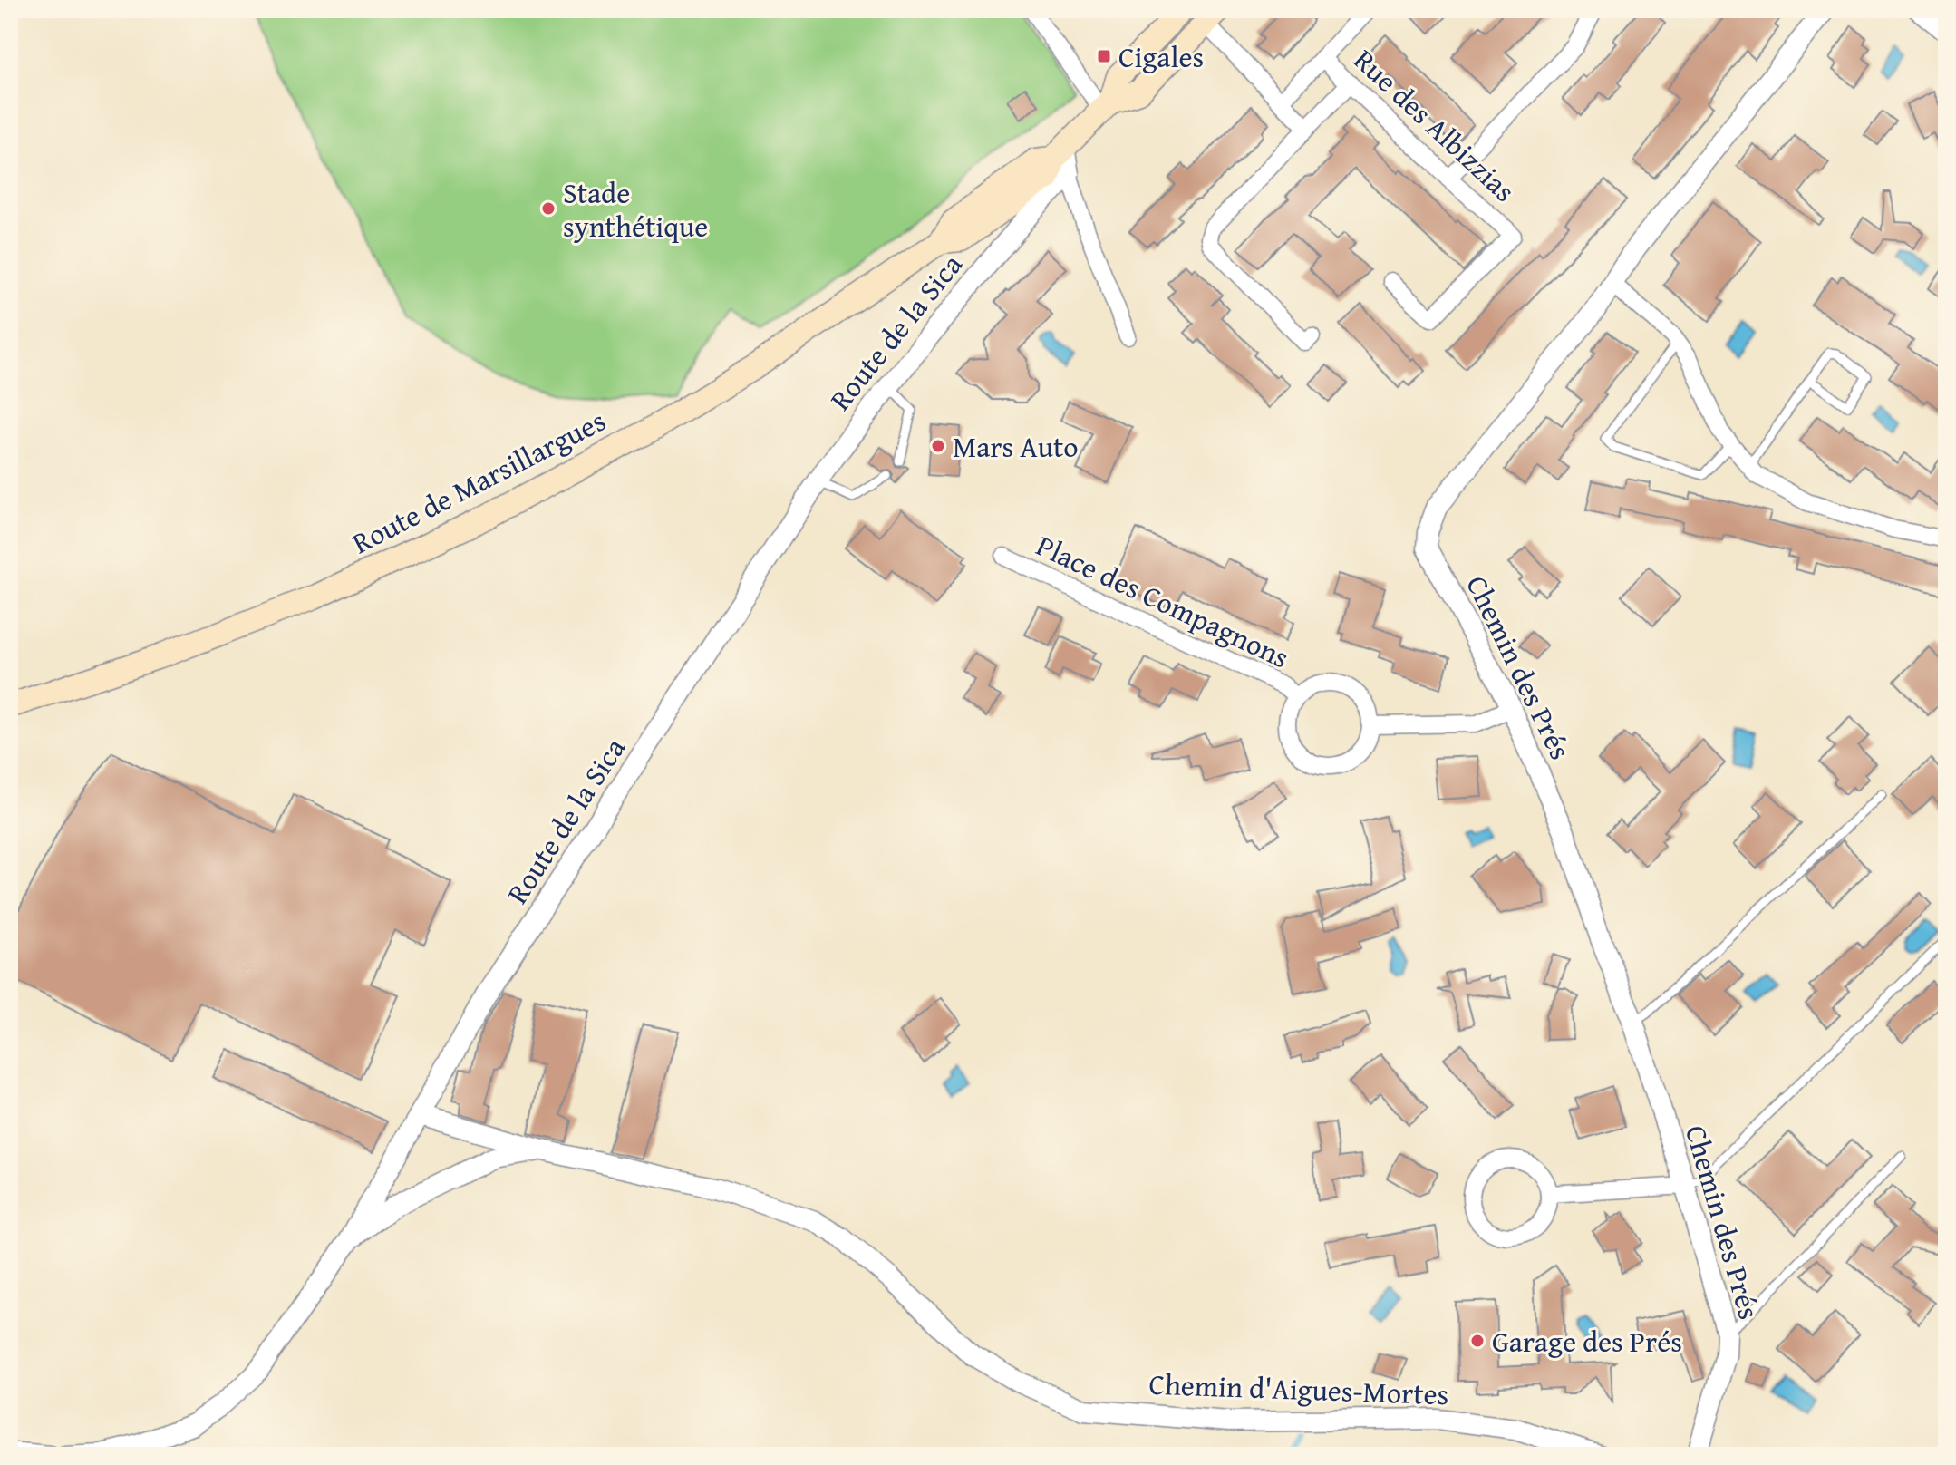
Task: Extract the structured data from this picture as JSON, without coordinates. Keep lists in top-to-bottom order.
{
  "streets": {
    "main road": ["Route de Marsillargues"],
    "street": [
      "Rue des Albizzias",
      "Route de la Sica",
      "Place des Compagnons",
      "Chemin des Prés",
      "Chemin d'Aigues-Mortes"
    ]
  },
  "crossings": [
    ["Route de la Sica", "Route de Marsillargues"],
    ["Route de la Sica", "Chemin d'Aigues-Mortes"]
  ],
  "places": {
    "transit": ["Cigales"],
    "other": ["Stade synthétique", "Mars Auto", "Garage des Prés"]
  }
}
